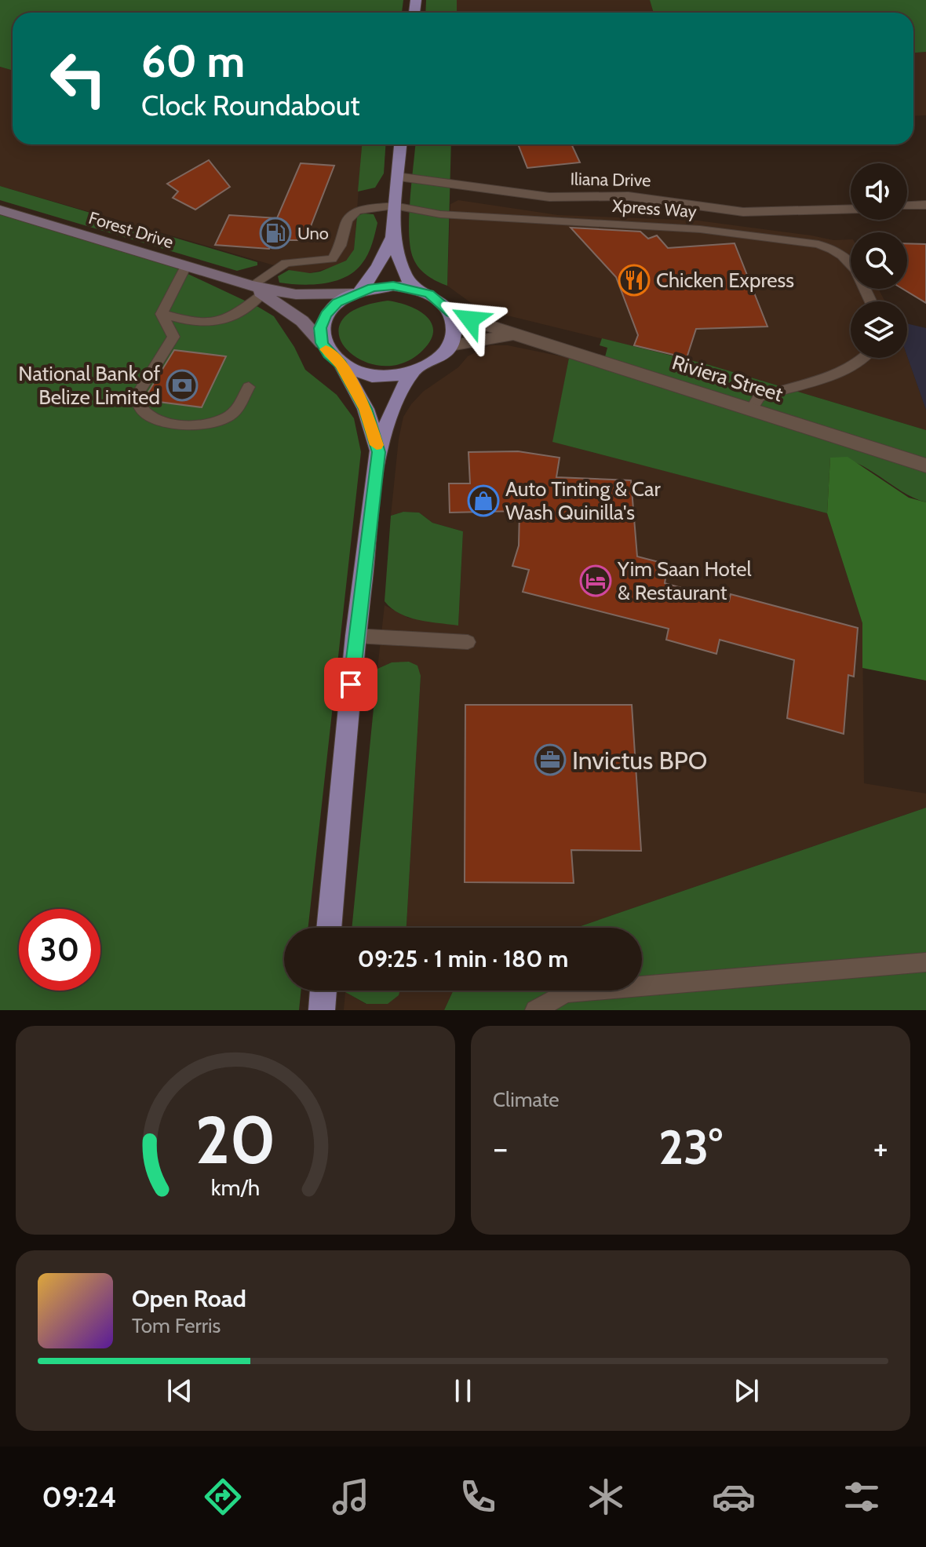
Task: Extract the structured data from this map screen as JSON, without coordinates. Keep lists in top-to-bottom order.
{
  "streets": {
    "main road": ["Forest Drive"],
    "street": ["Iliana Drive", "Riviera Street"],
    "lane": ["Xpress Way"]
  },
  "crossings": [
    ["Xpress Way", "Forest Drive"],
    ["Forest Drive", "Riviera Street"]
  ],
  "places": {
    "fuel station": ["Uno"],
    "restaurant": ["Chicken Express"],
    "bank": ["National Bank of Belize Limited"],
    "shop": ["Auto Tinting & Car Wash Quinilla's"],
    "hotel": ["Yim Saan Hotel & Restaurant"],
    "office": ["Invictus BPO"]
  },
  "page": {
    "turn": ["60 m", "Clock Roundabout"],
    "limit": "30",
    "trip": "09:25 · 1 min · 180 m",
    "tile": "Climate",
    "heat": ["−", "23°", "+"],
    "song": ["Open Road", "Tom Ferris"],
    "tabs": "09:24",
    "gauge": ["20", "km/h"]
  }
}
